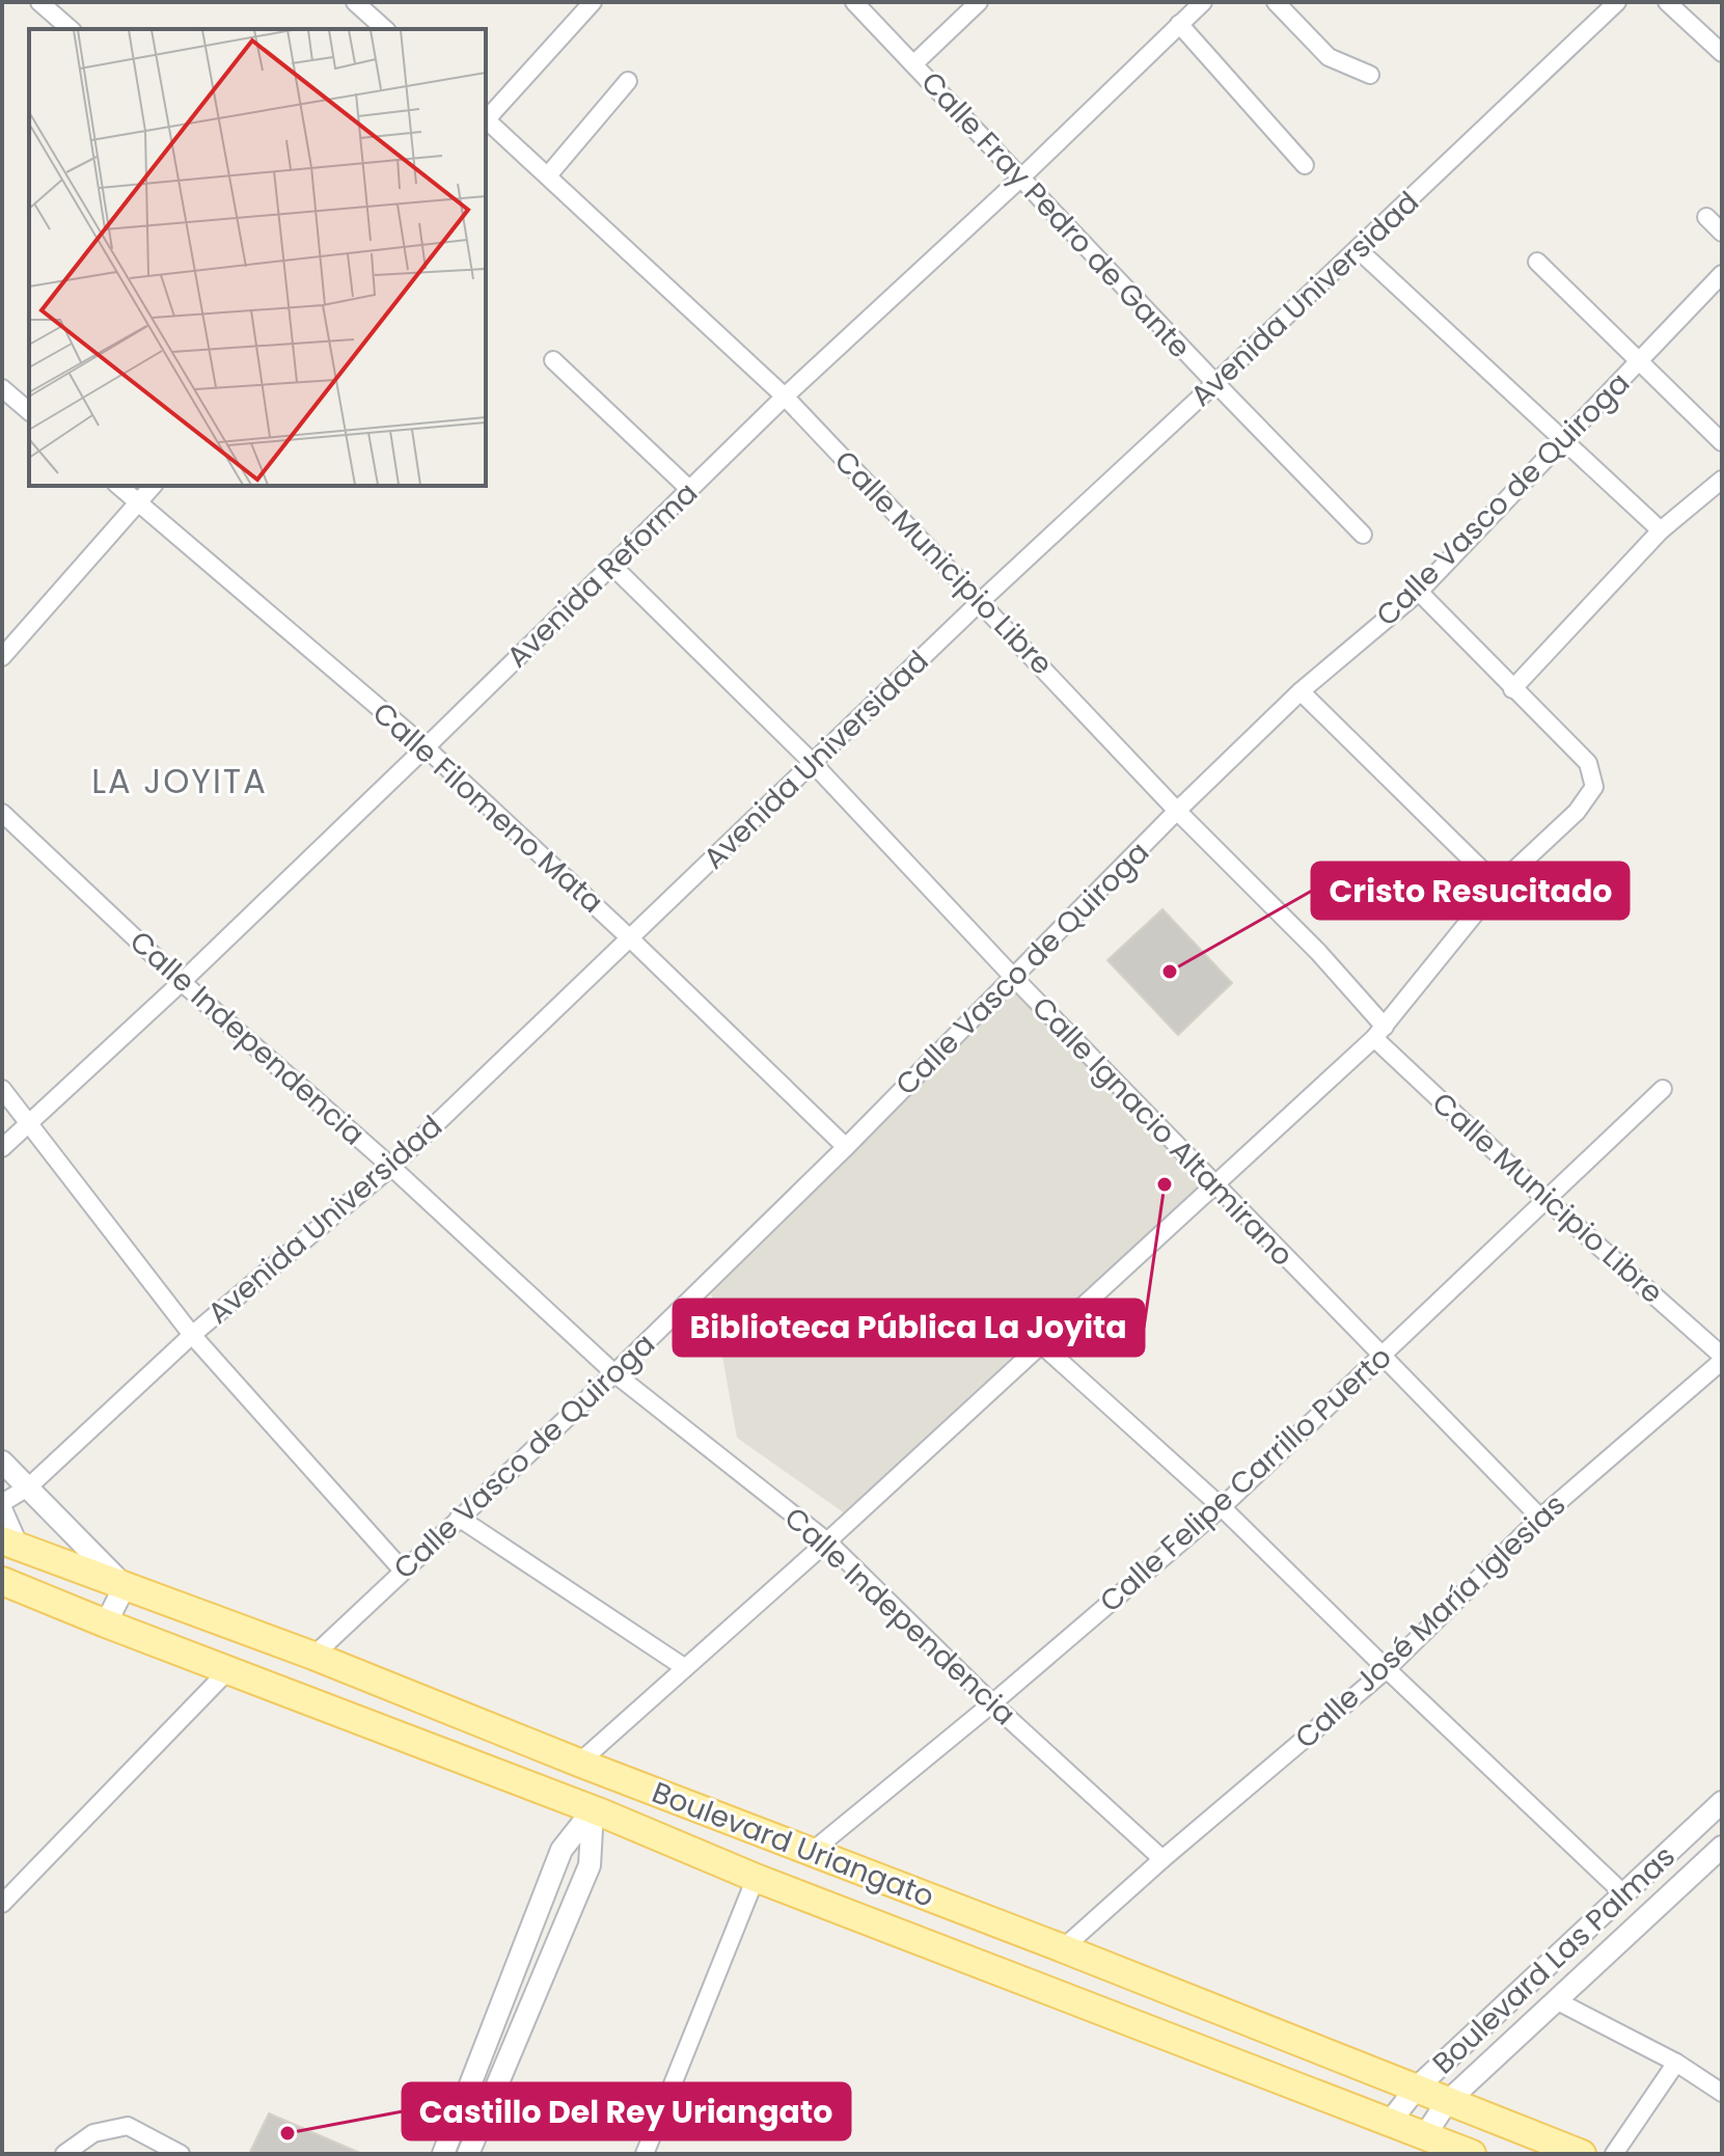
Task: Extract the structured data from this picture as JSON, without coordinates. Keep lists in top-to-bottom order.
{
  "streets": {
    "main road": ["Boulevard Uriangato"],
    "street": [
      "Calle Fray Pedro de Gante",
      "Avenida Universidad",
      "Calle Vasco de Quiroga",
      "Calle Municipio Libre",
      "Avenida Reforma",
      "Calle Filomeno Mata",
      "Calle Independencia",
      "Calle Ignacio Altamirano",
      "Calle Felipe Carrillo Puerto",
      "Calle José María Iglesias",
      "Boulevard Las Palmas"
    ]
  },
  "crossings": [
    ["Calle Fray Pedro de Gante", "Avenida Universidad"],
    ["Calle Fray Pedro de Gante", "Avenida Reforma"],
    ["Avenida Universidad", "Calle Municipio Libre"],
    ["Avenida Universidad", "Calle Filomeno Mata"],
    ["Avenida Universidad", "Calle Independencia"],
    ["Avenida Universidad", "Calle Ignacio Altamirano"],
    ["Calle Vasco de Quiroga", "Calle Municipio Libre"],
    ["Calle Vasco de Quiroga", "Calle Filomeno Mata"],
    ["Calle Vasco de Quiroga", "Calle Independencia"],
    ["Calle Vasco de Quiroga", "Calle Ignacio Altamirano"],
    ["Calle Vasco de Quiroga", "Boulevard Uriangato"],
    ["Calle Municipio Libre", "Avenida Reforma"],
    ["Calle Municipio Libre", "Calle Felipe Carrillo Puerto"],
    ["Calle Municipio Libre", "Calle José María Iglesias"],
    ["Avenida Reforma", "Calle Filomeno Mata"],
    ["Avenida Reforma", "Calle Independencia"],
    ["Avenida Reforma", "Calle Ignacio Altamirano"],
    ["Calle Independencia", "Calle Felipe Carrillo Puerto"],
    ["Calle Independencia", "Calle José María Iglesias"],
    ["Calle Ignacio Altamirano", "Calle Felipe Carrillo Puerto"],
    ["Calle Ignacio Altamirano", "Calle José María Iglesias"],
    ["Calle Felipe Carrillo Puerto", "Boulevard Uriangato"],
    ["Calle José María Iglesias", "Boulevard Uriangato"],
    ["Boulevard Uriangato", "Boulevard Las Palmas"]
  ],
  "districts": ["LA JOYITA"],
  "places": ["Cristo Resucitado", "Biblioteca Pública La Joyita", "Castillo Del Rey Uriangato"]
}
